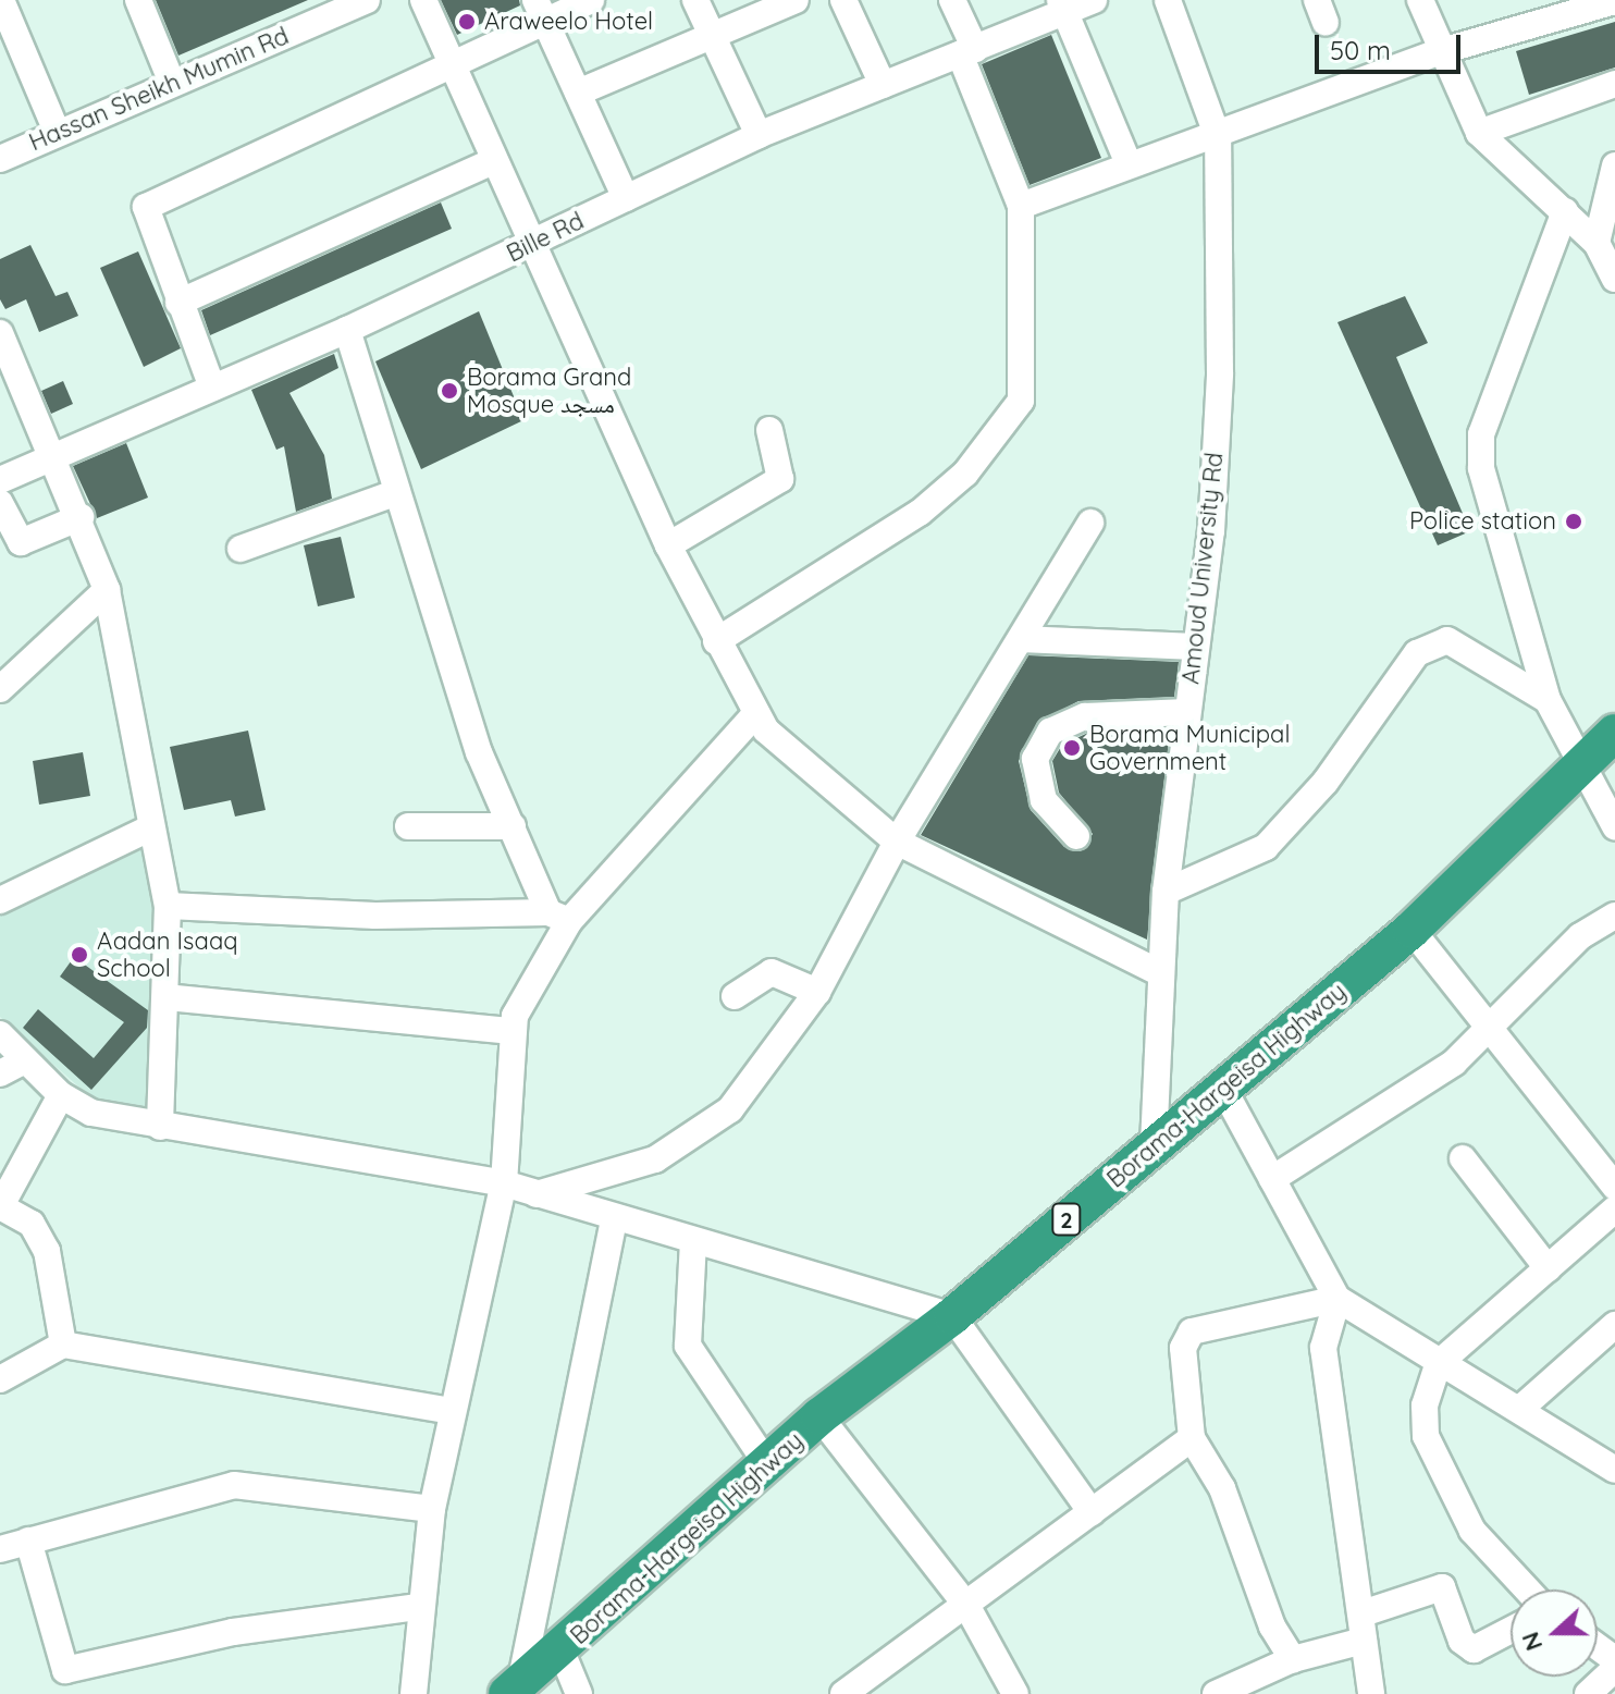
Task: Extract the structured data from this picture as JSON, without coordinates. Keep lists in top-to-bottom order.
{
  "streets": {
    "highway": ["Borama-Hargeisa Highway", "2"],
    "street": ["Hassan Sheikh Mumin Rd", "Bille Rd", "Amoud University Rd"]
  },
  "crossings": [
    ["Amoud University Rd", "Borama-Hargeisa Highway"]
  ],
  "places": [
    "Araweelo Hotel",
    "Borama Grand Mosque مسجد",
    "Police station",
    "Borama Municipal Government",
    "Aadan Isaaq School"
  ],
  "scale_bar": "50 m",
  "north": "left"
}
